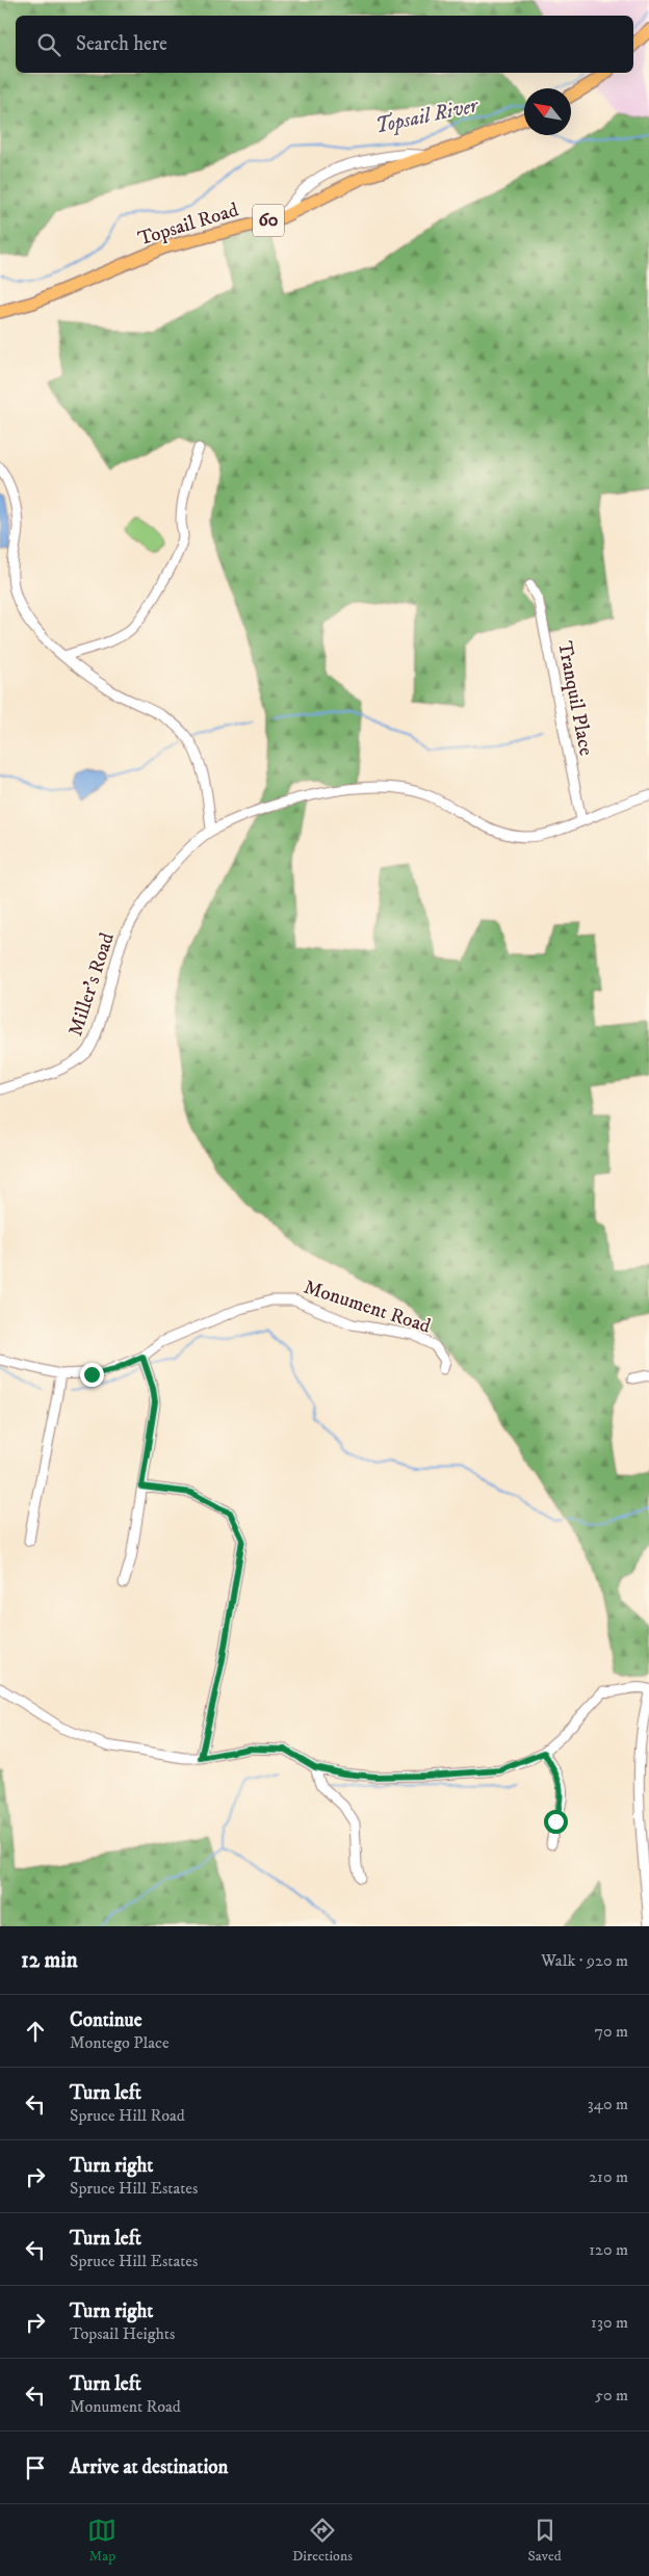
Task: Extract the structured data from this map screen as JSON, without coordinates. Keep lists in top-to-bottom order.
{
  "streets": {
    "main road": ["60", "Topsail Road"],
    "street": ["Tranquil Place", "Miller's Road", "Monument Road"]
  },
  "water": ["Topsail River"],
  "north": "top left",
  "page": {
    "search": "Search here",
    "heading": ["12 min", "Walk · 920 m"],
    "list": [
      ["Continue", "Montego Place", "70 m"],
      ["Turn left", "Spruce Hill Road", "340 m"],
      ["Turn right", "Spruce Hill Estates", "210 m"],
      ["Turn left", "Spruce Hill Estates", "120 m"],
      ["Turn right", "Topsail Heights", "130 m"],
      ["Turn left", "Monument Road", "50 m"],
      "Arrive at destination"
    ],
    "nav": ["Map", "Directions", "Saved"]
  }
}
